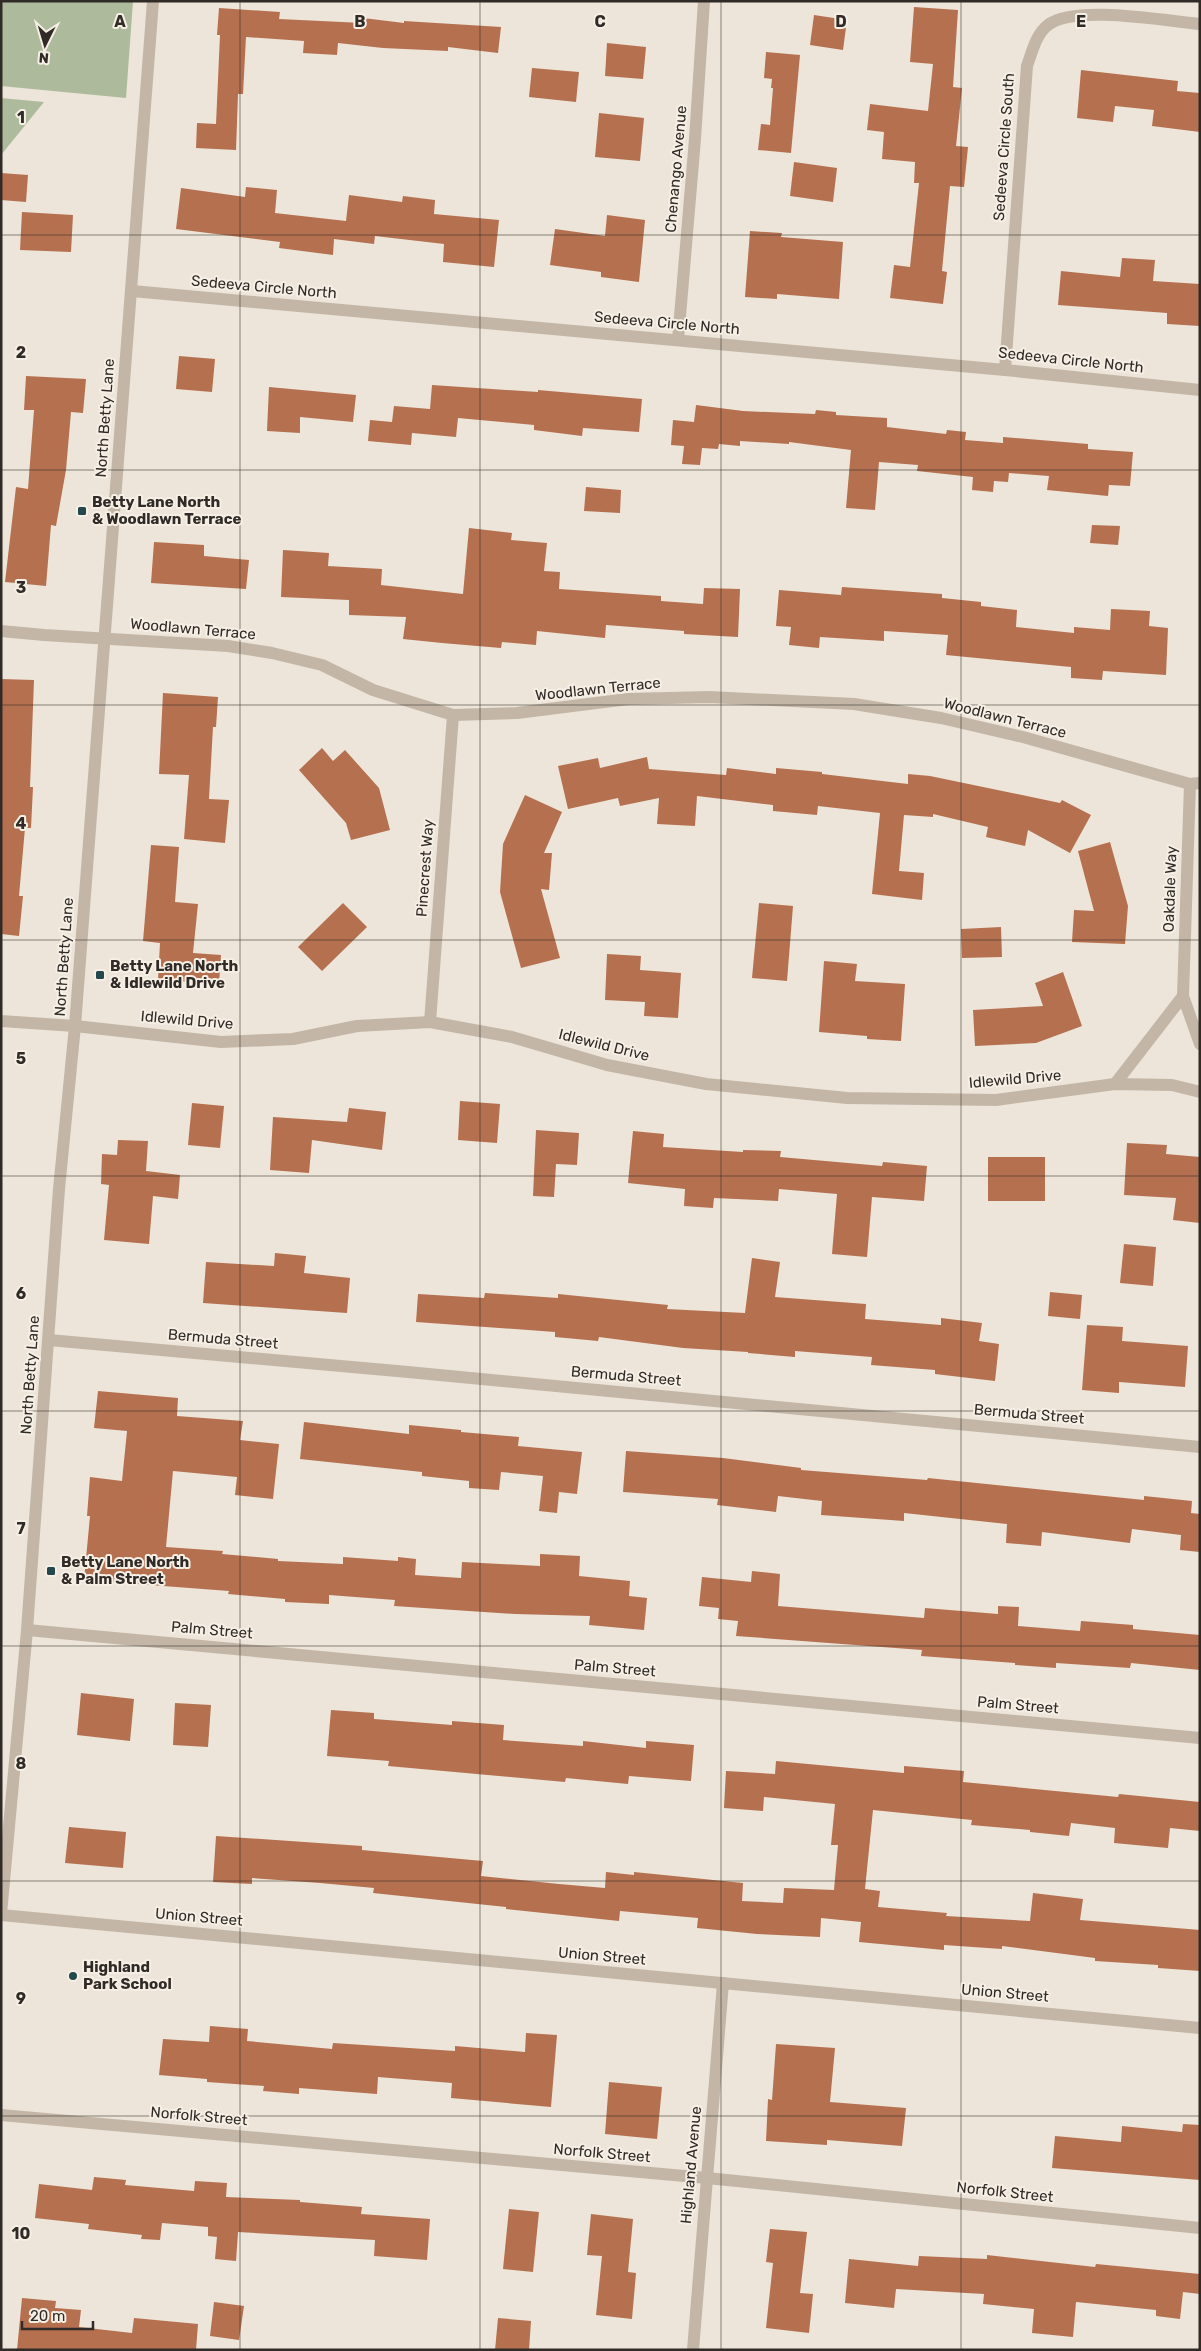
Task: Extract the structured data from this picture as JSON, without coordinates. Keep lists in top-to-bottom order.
{
  "streets": {
    "street": [
      "Sedeeva Circle South",
      "Chenango Avenue",
      "Sedeeva Circle North",
      "North Betty Lane",
      "Woodlawn Terrace",
      "Pinecrest Way",
      "Oakdale Way",
      "Idlewild Drive",
      "Bermuda Street",
      "Palm Street",
      "Union Street",
      "Norfolk Street",
      "Highland Avenue"
    ]
  },
  "crossings": [
    ["Sedeeva Circle South", "Sedeeva Circle North"],
    ["Chenango Avenue", "Sedeeva Circle North"],
    ["Sedeeva Circle North", "North Betty Lane"],
    ["North Betty Lane", "Woodlawn Terrace"],
    ["North Betty Lane", "Idlewild Drive"],
    ["North Betty Lane", "Bermuda Street"],
    ["North Betty Lane", "Palm Street"],
    ["North Betty Lane", "Union Street"],
    ["Woodlawn Terrace", "Pinecrest Way"],
    ["Woodlawn Terrace", "Oakdale Way"],
    ["Pinecrest Way", "Idlewild Drive"],
    ["Union Street", "Highland Avenue"],
    ["Norfolk Street", "Highland Avenue"]
  ],
  "places": {
    "transit": ["Betty Lane North & Woodlawn Terrace", "Betty Lane North & Idlewild Drive", "Betty Lane North & Palm Street"],
    "other": ["Highland Park School"]
  },
  "scale_bar": "20 m",
  "north": "bottom",
  "grid": {
    "columns": [
      "A",
      "B",
      "C",
      "D",
      "E"
    ],
    "rows": [
      "1",
      "2",
      "3",
      "4",
      "5",
      "6",
      "7",
      "8",
      "9",
      "10"
    ]
  }
}
